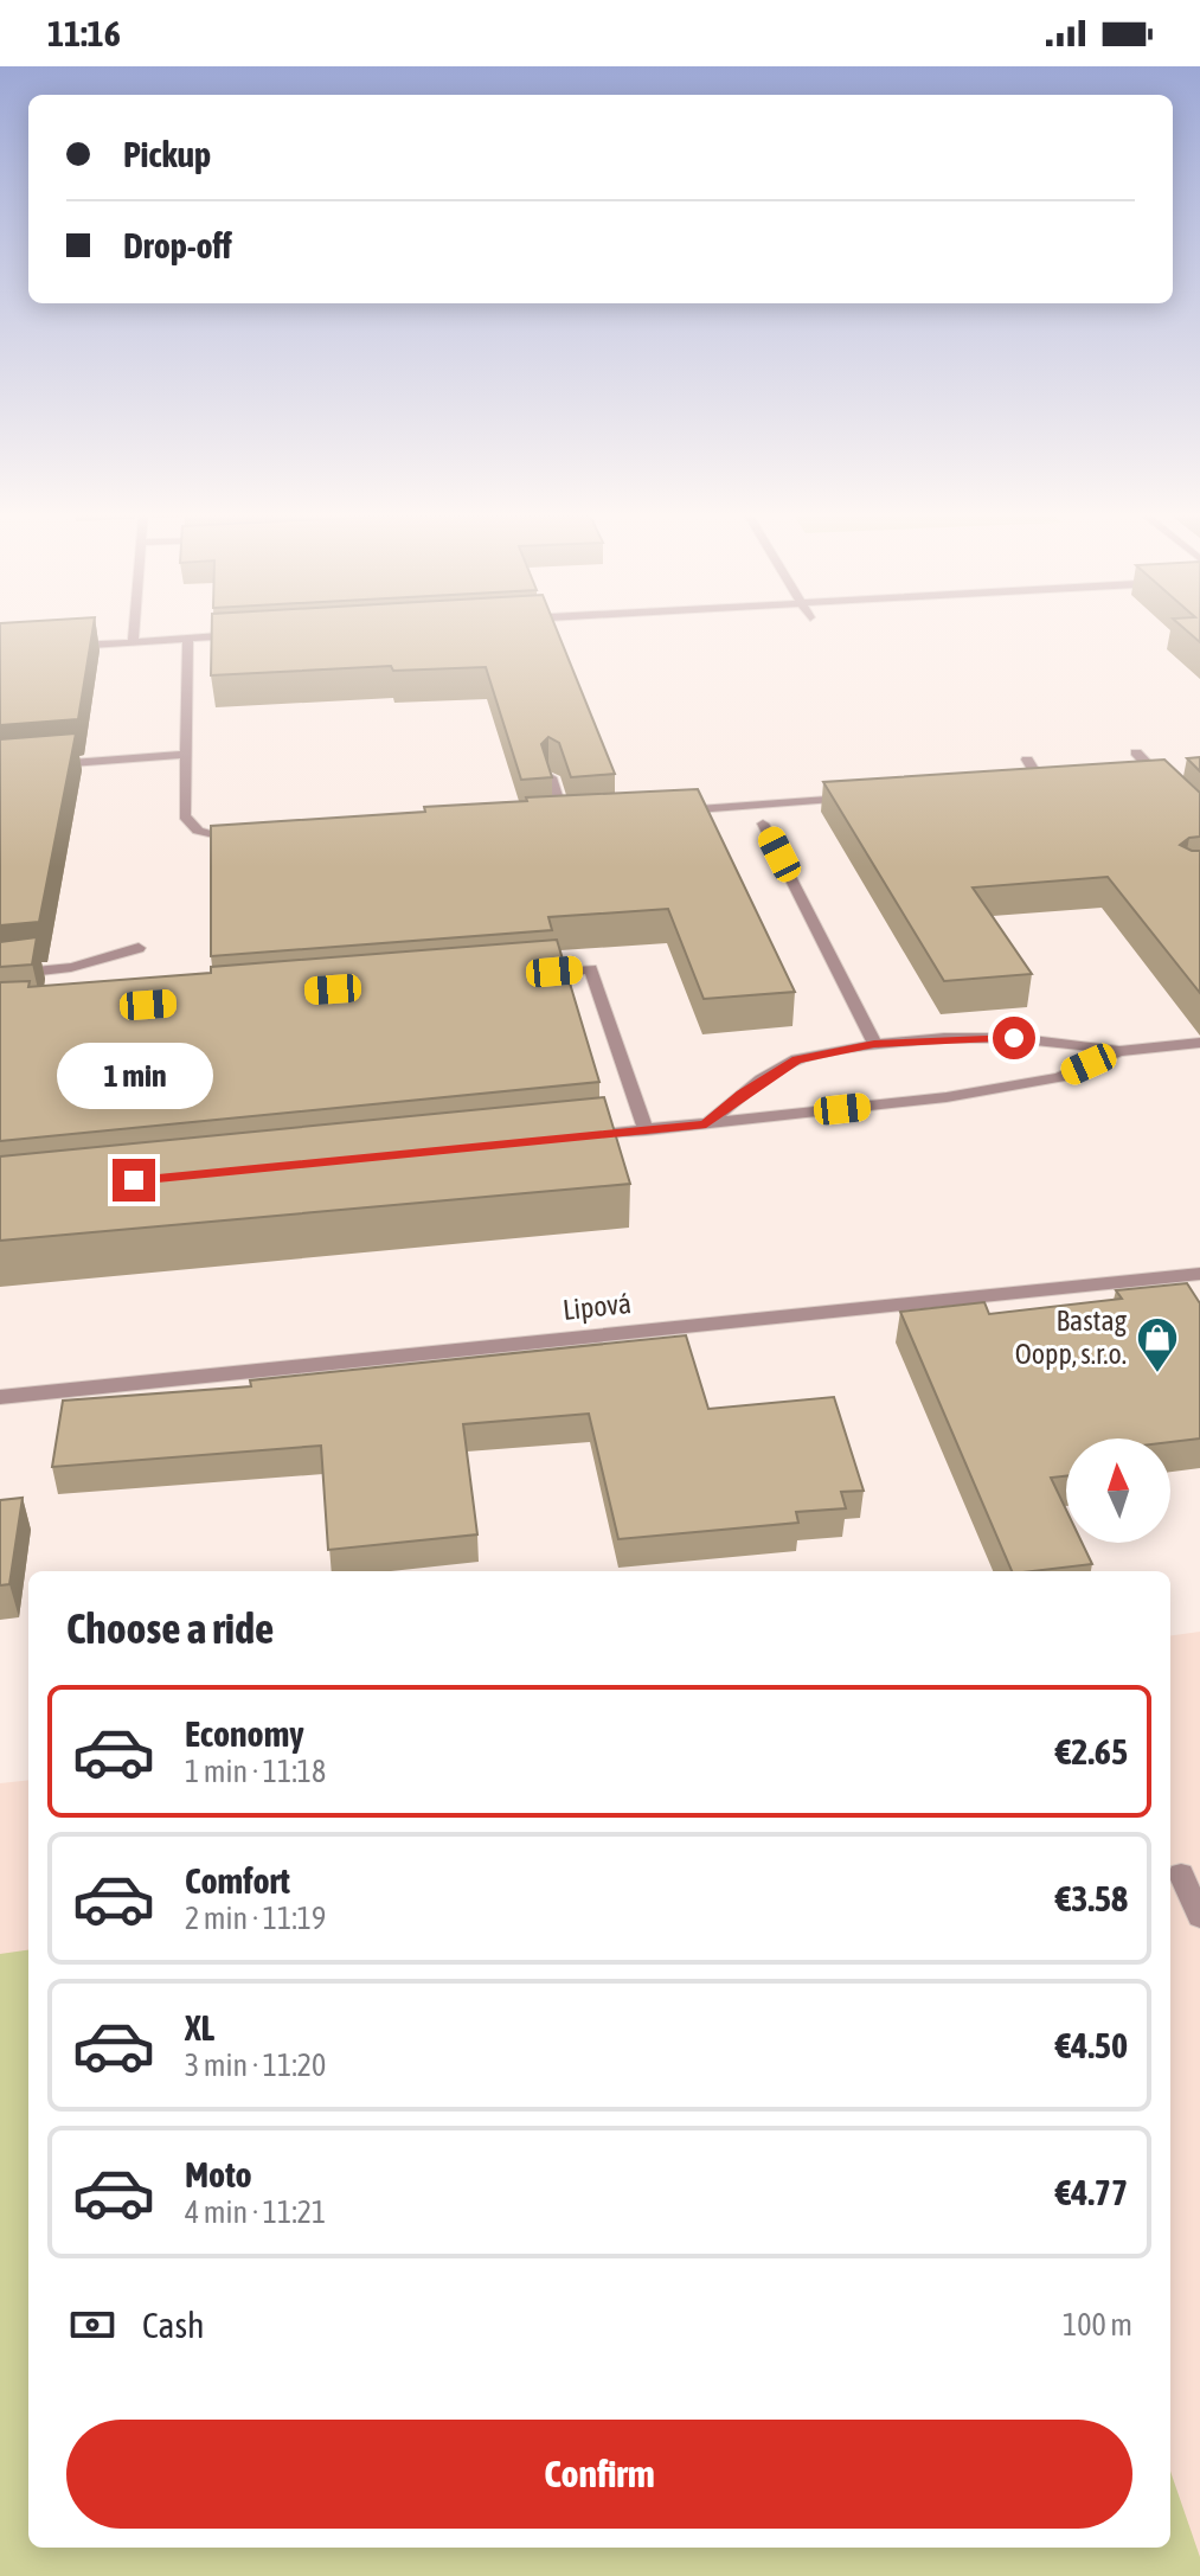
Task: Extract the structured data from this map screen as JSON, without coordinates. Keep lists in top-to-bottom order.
{
  "streets": {
    "street": ["Lipová"]
  },
  "places": {
    "shop": ["Bastag Oopp, s.r.o."]
  },
  "north": "top",
  "page": {
    "status": "11:16",
    "banner": ["Pickup", "Drop-off"],
    "bubble": "1 min",
    "heading": "Choose a ride",
    "list": [
      {
        "name": "Economy",
        "note": "1 min · 11:18",
        "value": "€2.65"
      },
      {
        "name": "Comfort",
        "note": "2 min · 11:19",
        "value": "€3.58"
      },
      {
        "name": "XL",
        "note": "3 min · 11:20",
        "value": "€4.50"
      },
      {
        "name": "Moto",
        "note": "4 min · 11:21",
        "value": "€4.77"
      }
    ],
    "pay": ["Cash", "100 m"],
    "buttons": "Confirm"
  }
}
